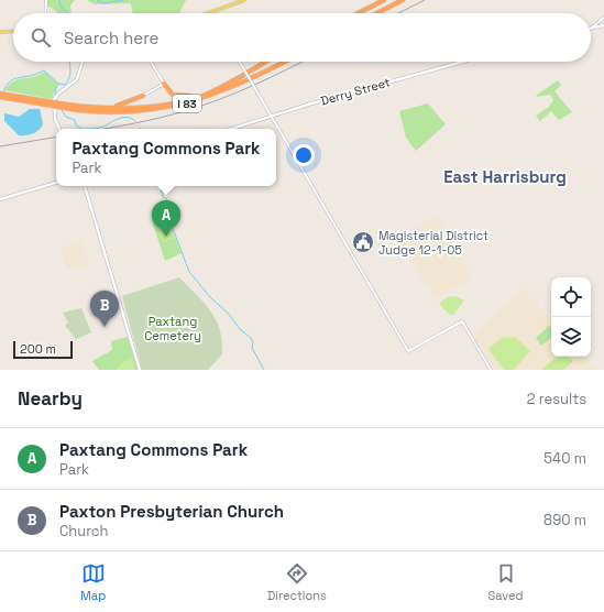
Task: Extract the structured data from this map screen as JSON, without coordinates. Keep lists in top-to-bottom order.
{
  "streets": {
    "highway": ["I 83"],
    "main road": ["Derry Street"]
  },
  "districts": ["East Harrisburg"],
  "parks": ["Paxtang Cemetery"],
  "places": {
    "public building": ["Magisterial District Judge 12-1-05"]
  },
  "scale_bar": "200 m",
  "page": {
    "search": "Search here",
    "popup": ["Paxtang Commons Park", "Park"],
    "pins": ["A", "B"],
    "scale": "200 m",
    "heading": ["Nearby", "2 results"],
    "list": [
      {
        "mark": "A",
        "name": "Paxtang Commons Park",
        "note": "Park",
        "value": "540 m"
      },
      {
        "mark": "B",
        "name": "Paxton Presbyterian Church",
        "note": "Church",
        "value": "890 m"
      }
    ],
    "nav": ["Map", "Directions", "Saved"]
  }
}
